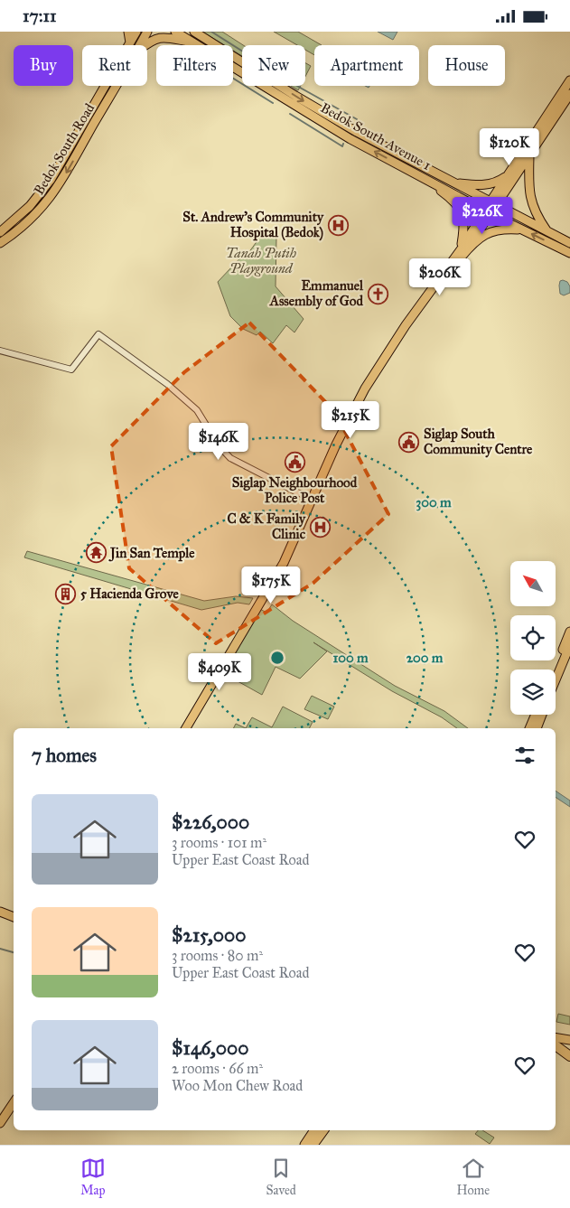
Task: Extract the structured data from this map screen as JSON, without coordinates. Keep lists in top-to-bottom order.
{
  "streets": {
    "main road": ["Bedok South Avenue 1", "Bedok South Road"]
  },
  "parks": ["Tanah Putih Playground"],
  "places": {
    "hospital": ["St. Andrew's Community Hospital (Bedok)", "C & K Family Clinic"],
    "church": ["Emmanuel Assembly of God"],
    "public building": ["Siglap South Community Centre", "Siglap Neighbourhood Police Post"],
    "temple": ["Jin San Temple"],
    "building": ["5 Hacienda Grove"]
  },
  "north": "top left",
  "page": {
    "status": "17:11",
    "chip": [
      "Buy",
      "Rent",
      "Filters",
      "New",
      "Apartment",
      "House"
    ],
    "price": [
      "$120K",
      "$226K",
      "$206K",
      "$215K",
      "$146K",
      "$175K",
      "$409K"
    ],
    "heading": "7 homes",
    "list": [
      {
        "name": "$226,000",
        "note": "3 rooms · 101 m² · Upper East Coast Road"
      },
      {
        "name": "$215,000",
        "note": "3 rooms · 80 m² · Upper East Coast Road"
      },
      {
        "name": "$146,000",
        "note": "2 rooms · 66 m² · Woo Mon Chew Road"
      }
    ],
    "tabs": ["Map", "Saved", "Home"]
  },
  "rings": ["300 m", "100 m", "200 m"]
}
